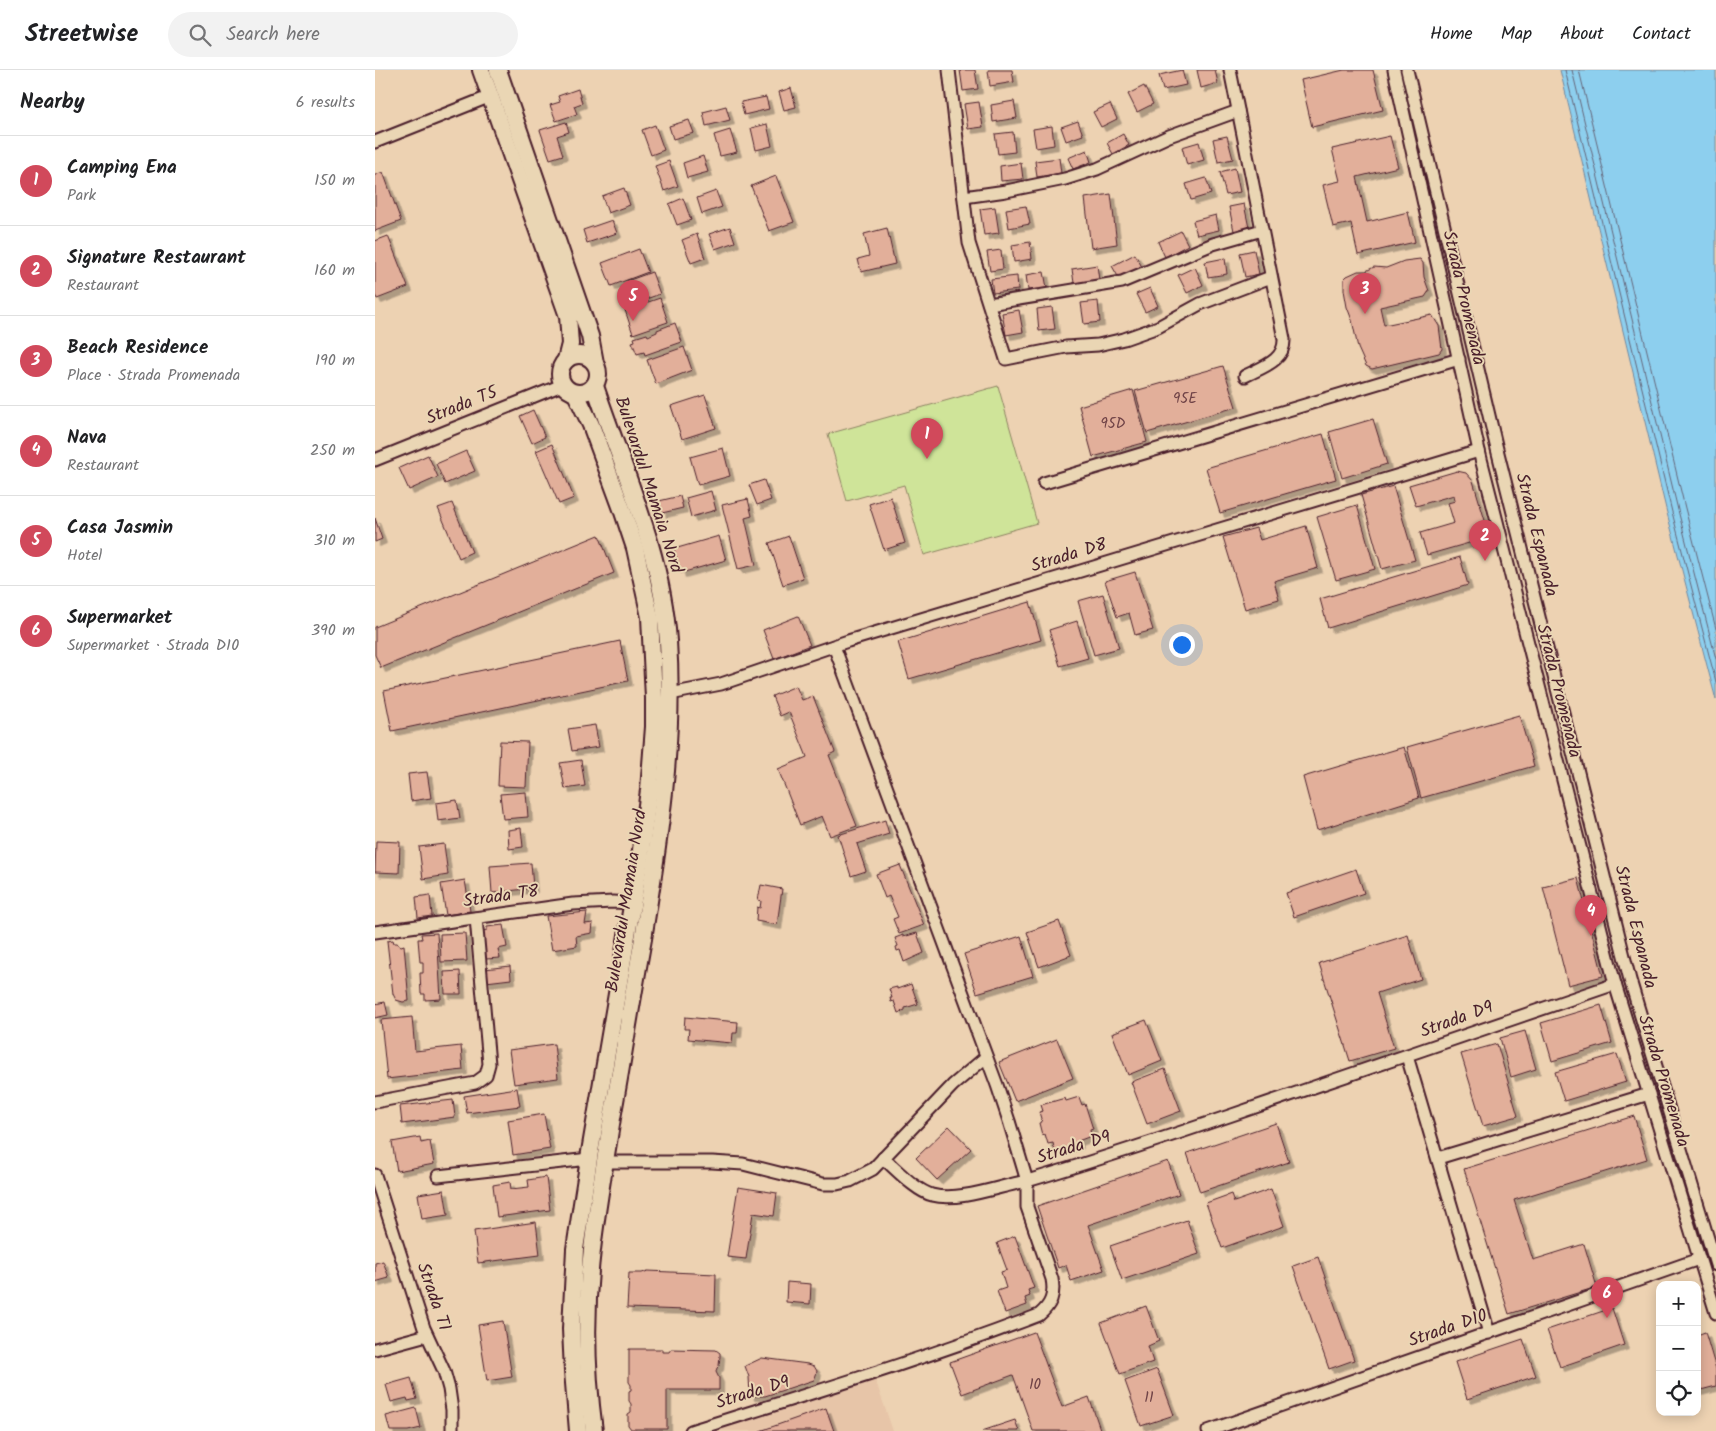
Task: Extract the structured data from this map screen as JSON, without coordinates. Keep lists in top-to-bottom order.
{
  "streets": {
    "main road": ["Bulevardul Mamaia Nord"],
    "street": [
      "Strada Promenada",
      "Strada T5",
      "Strada Espanada",
      "Strada D8",
      "Strada T8",
      "Strada D9",
      "Strada T1",
      "Strada D10"
    ]
  },
  "crossings": [
    ["Strada Promenada", "Strada D8"],
    ["Strada Promenada", "Strada D9"],
    ["Strada Promenada", "Strada D10"],
    ["Strada T5", "Bulevardul Mamaia Nord"],
    ["Bulevardul Mamaia Nord", "Strada D8"],
    ["Bulevardul Mamaia Nord", "Strada T8"]
  ],
  "house_numbers": [
    "95E",
    "95D",
    "10",
    "11"
  ],
  "page": {
    "header": "Streetwise",
    "search": "Search here",
    "nav": [
      "Home",
      "Map",
      "About",
      "Contact"
    ],
    "heading": ["Nearby", "6 results"],
    "list": [
      {
        "mark": "1",
        "name": "Camping Ena",
        "note": "Park",
        "value": "150 m"
      },
      {
        "mark": "2",
        "name": "Signature Restaurant",
        "note": "Restaurant",
        "value": "160 m"
      },
      {
        "mark": "3",
        "name": "Beach Residence",
        "note": "Place · Strada Promenada",
        "value": "190 m"
      },
      {
        "mark": "4",
        "name": "Nava",
        "note": "Restaurant",
        "value": "250 m"
      },
      {
        "mark": "5",
        "name": "Casa Jasmin",
        "note": "Hotel",
        "value": "310 m"
      },
      {
        "mark": "6",
        "name": "Supermarket",
        "note": "Supermarket · Strada D10",
        "value": "390 m"
      }
    ],
    "pins": [
      "3",
      "5",
      "1",
      "2",
      "4",
      "6"
    ],
    "map_buttons": ["+", "−"]
  }
}
